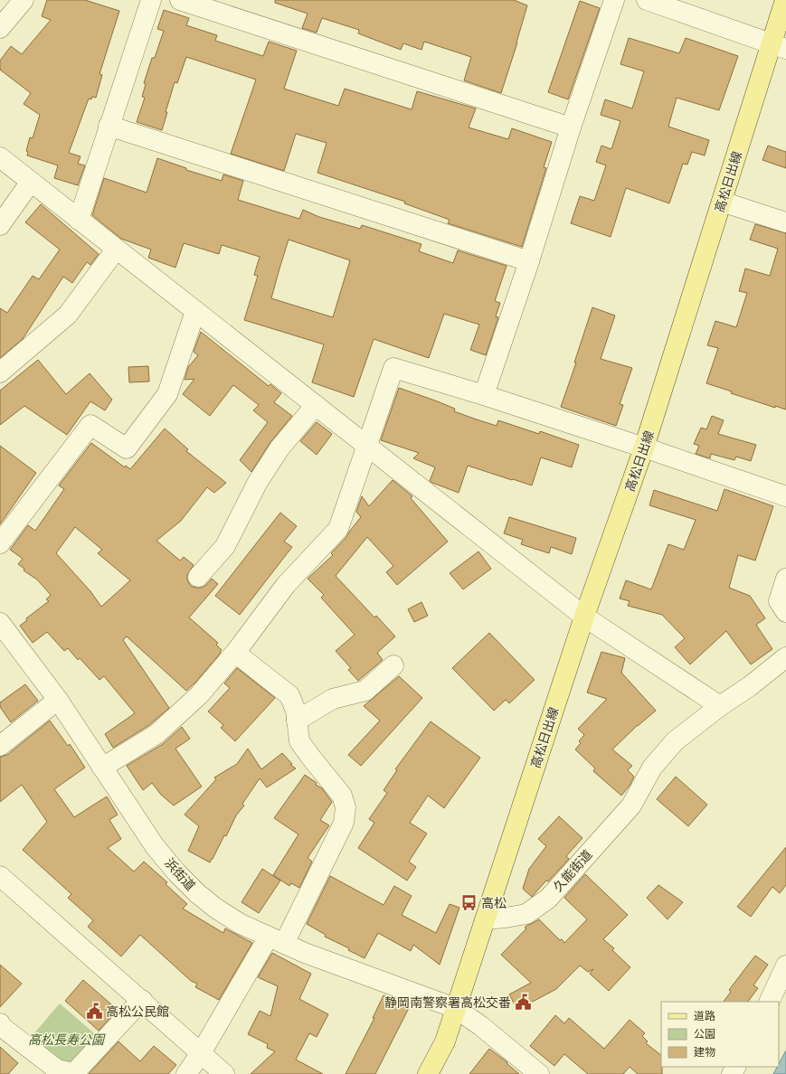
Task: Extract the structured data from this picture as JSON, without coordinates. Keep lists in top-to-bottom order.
{
  "streets": {
    "main road": ["高松日出線"],
    "street": ["久能街道", "浜街道"]
  },
  "crossings": [
    ["高松日出線", "久能街道"]
  ],
  "parks": ["高松長寿公園"],
  "places": {
    "bus stop": ["高松"],
    "public building": ["静岡南警察署高松交番", "高松公民館"]
  },
  "legend": ["道路", "公園", "建物"]
}
